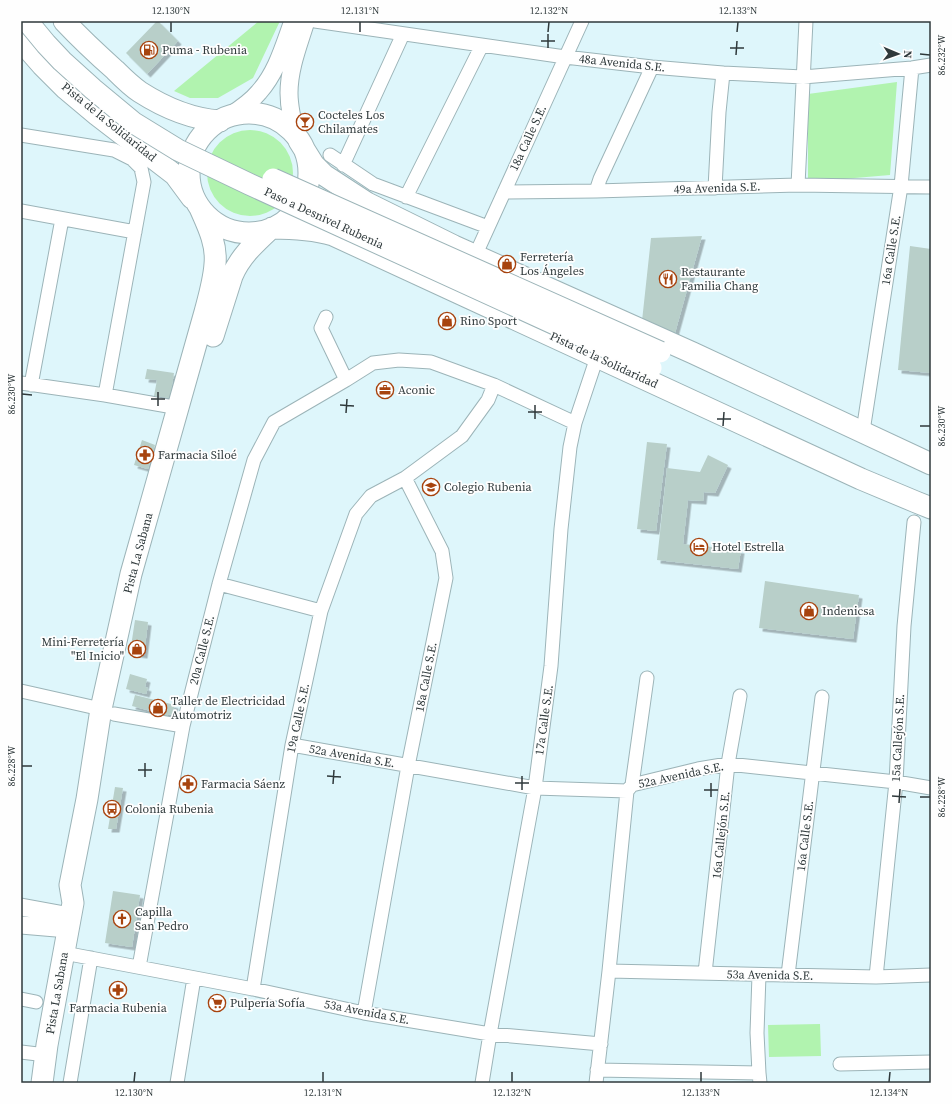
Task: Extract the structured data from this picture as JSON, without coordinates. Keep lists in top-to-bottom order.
{
  "streets": {
    "main road": ["Pista de la Solidaridad", "Paso a Desnivel Rubenia", "Pista La Sabana"],
    "street": [
      "48a Avenida S.E.",
      "18a Calle S.E.",
      "49a Avenida S.E.",
      "16a Calle S.E.",
      "20a Calle S.E.",
      "19a Calle S.E.",
      "17a Calle S.E.",
      "15a Callejón S.E.",
      "52a Avenida S.E.",
      "16a Callejón S.E.",
      "53a Avenida S.E."
    ]
  },
  "crossings": [
    ["48a Avenida S.E.", "18a Calle S.E."],
    ["48a Avenida S.E.", "16a Calle S.E."],
    ["Pista de la Solidaridad", "Paso a Desnivel Rubenia"],
    ["Pista de la Solidaridad", "Pista La Sabana"],
    ["Pista de la Solidaridad", "17a Calle S.E."],
    ["18a Calle S.E.", "49a Avenida S.E."],
    ["18a Calle S.E.", "19a Calle S.E."],
    ["18a Calle S.E.", "52a Avenida S.E."],
    ["18a Calle S.E.", "53a Avenida S.E."],
    ["49a Avenida S.E.", "16a Calle S.E."],
    ["16a Calle S.E.", "52a Avenida S.E."],
    ["16a Calle S.E.", "53a Avenida S.E."],
    ["Pista La Sabana", "53a Avenida S.E."],
    ["20a Calle S.E.", "17a Calle S.E."],
    ["20a Calle S.E.", "53a Avenida S.E."],
    ["19a Calle S.E.", "52a Avenida S.E."],
    ["19a Calle S.E.", "53a Avenida S.E."],
    ["17a Calle S.E.", "52a Avenida S.E."],
    ["17a Calle S.E.", "53a Avenida S.E."],
    ["15a Callejón S.E.", "52a Avenida S.E."],
    ["15a Callejón S.E.", "53a Avenida S.E."],
    ["52a Avenida S.E.", "16a Callejón S.E."],
    ["16a Callejón S.E.", "53a Avenida S.E."]
  ],
  "places": {
    "fuel station": ["Puma - Rubenia"],
    "bar": ["Cocteles Los Chilamates"],
    "shop": [
      "Ferretería Los Ángeles",
      "Rino Sport",
      "Indenicsa",
      "Mini-Ferretería \"El Inicio\"",
      "Taller de Electricidad Automotriz"
    ],
    "restaurant": ["Restaurante Familia Chang"],
    "office": ["Aconic"],
    "pharmacy": ["Farmacia Siloé", "Farmacia Sáenz", "Farmacia Rubenia"],
    "school or university": ["Colegio Rubenia"],
    "hotel": ["Hotel Estrella"],
    "bus stop": ["Colonia Rubenia"],
    "church": ["Capilla San Pedro"],
    "supermarket": ["Pulpería Sofía"]
  },
  "north": "right",
  "coordinates": [
    "12.130°N",
    "12.131°N",
    "12.132°N",
    "12.133°N",
    "86.232°W",
    "86.230°W",
    "86.228°W",
    "12.134°N"
  ]
}
